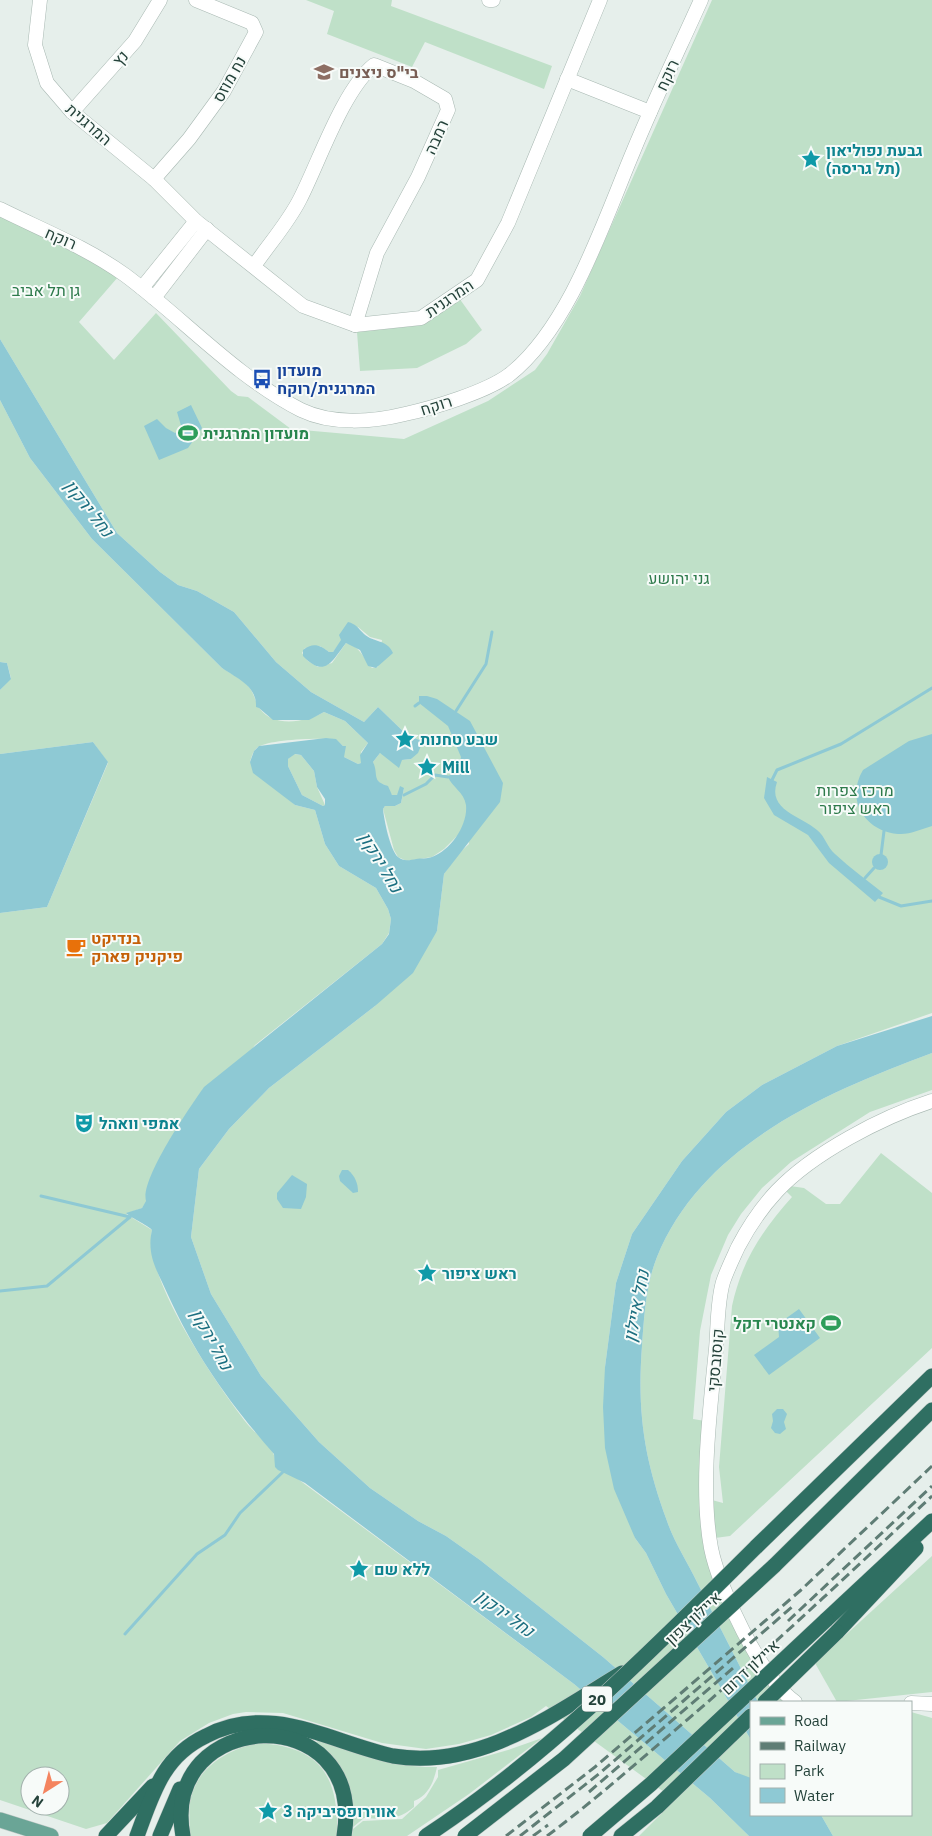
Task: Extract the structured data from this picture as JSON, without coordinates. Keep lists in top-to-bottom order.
{
  "streets": {
    "highway": ["איילון צפון", "איילון דרום", "20"],
    "street": [
      "נץ",
      "רוקח",
      "נח מוזס",
      "המרגנית",
      "רמבה",
      "קוסובסקי"
    ]
  },
  "crossings": [
    ["נץ", "המרגנית"],
    ["נח מוזס", "המרגנית"],
    ["המרגנית", "רמבה"]
  ],
  "water": ["נחל ירקון", "נחל איילון"],
  "parks": ["גן תל אביב", "גני יהושע", "מרכז צפרות ראש ציפור"],
  "places": {
    "school or university": ["בי\"ס ניצנים"],
    "place": [
      "גבעת נפוליאון (תל גריסה)",
      "שבע טחנות",
      "Mill",
      "ראש ציפור",
      "ללא שם",
      "אווירופסיביקה 3"
    ],
    "bus stop": ["מועדון המרגנית/רוקח"],
    "sports": ["מועדון המרגנית", "קאנטרי דקל"],
    "cafe": ["בנדיקט פיקניק פארק"],
    "theatre": ["אמפי וואהל"]
  },
  "legend": [
    "Road",
    "Railway",
    "Park",
    "Water"
  ],
  "north": "bottom left"
}
